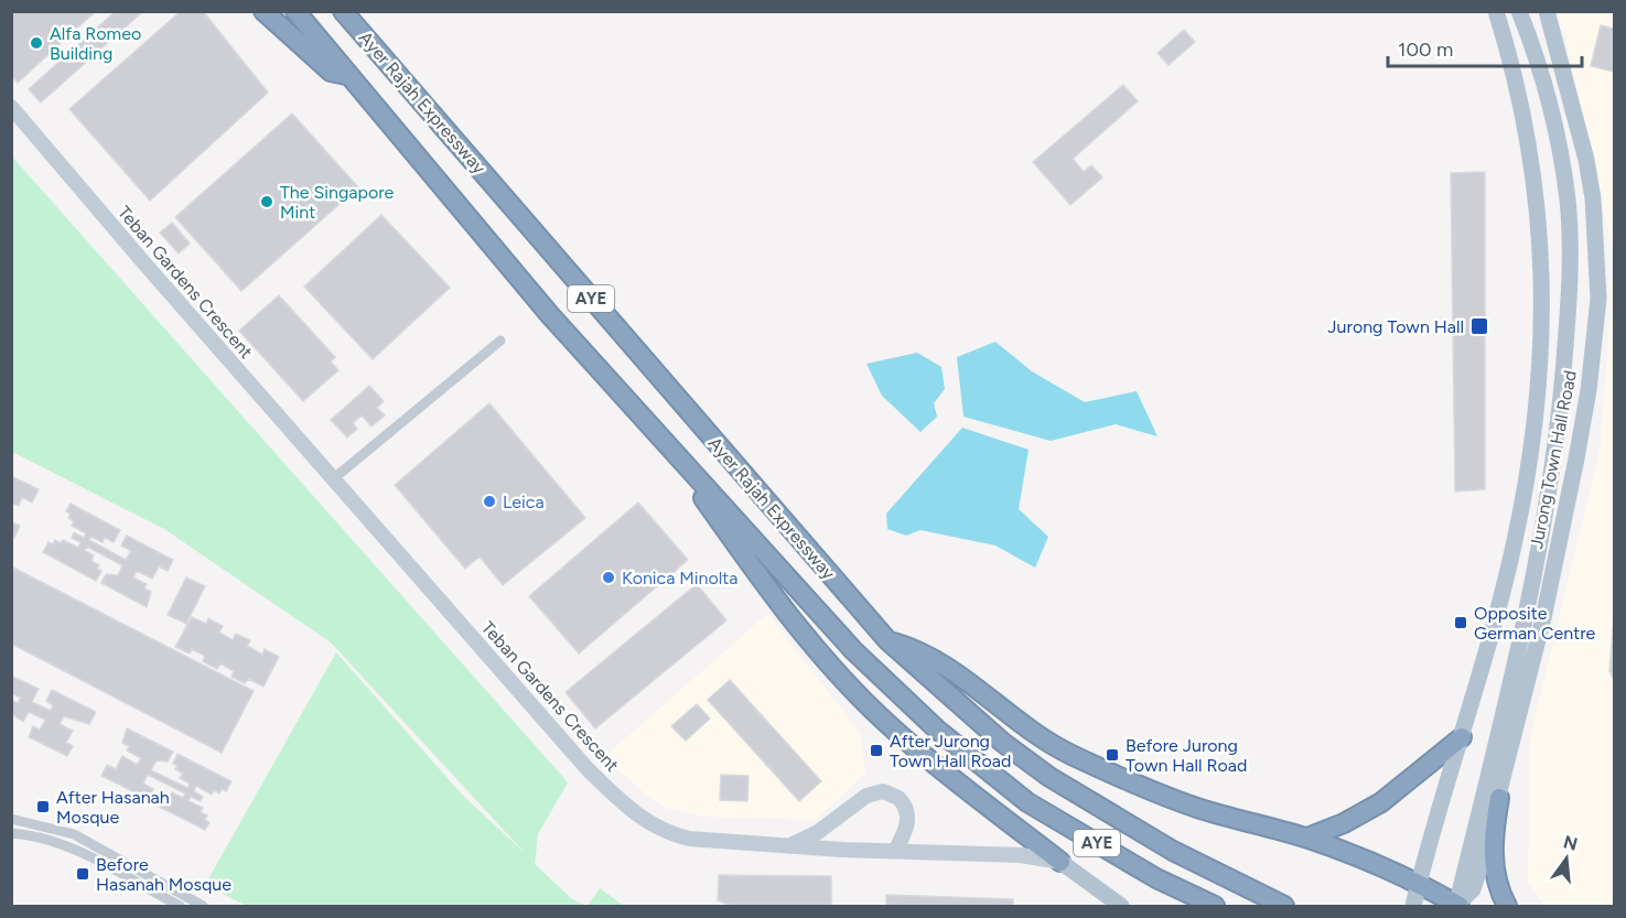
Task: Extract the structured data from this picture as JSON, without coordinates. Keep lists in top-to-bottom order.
{
  "streets": {
    "highway": ["Ayer Rajah Expressway", "AYE"],
    "main road": ["Jurong Town Hall Road"],
    "street": ["Teban Gardens Crescent"]
  },
  "places": {
    "other": [
      "Alfa Romeo Building",
      "The Singapore Mint",
      "Leica",
      "Konica Minolta"
    ],
    "transit": [
      "Jurong Town Hall",
      "Opposite German Centre",
      "After Jurong Town Hall Road",
      "Before Jurong Town Hall Road",
      "After Hasanah Mosque",
      "Before Hasanah Mosque"
    ]
  },
  "scale_bar": "100 m",
  "north": "top"
}
